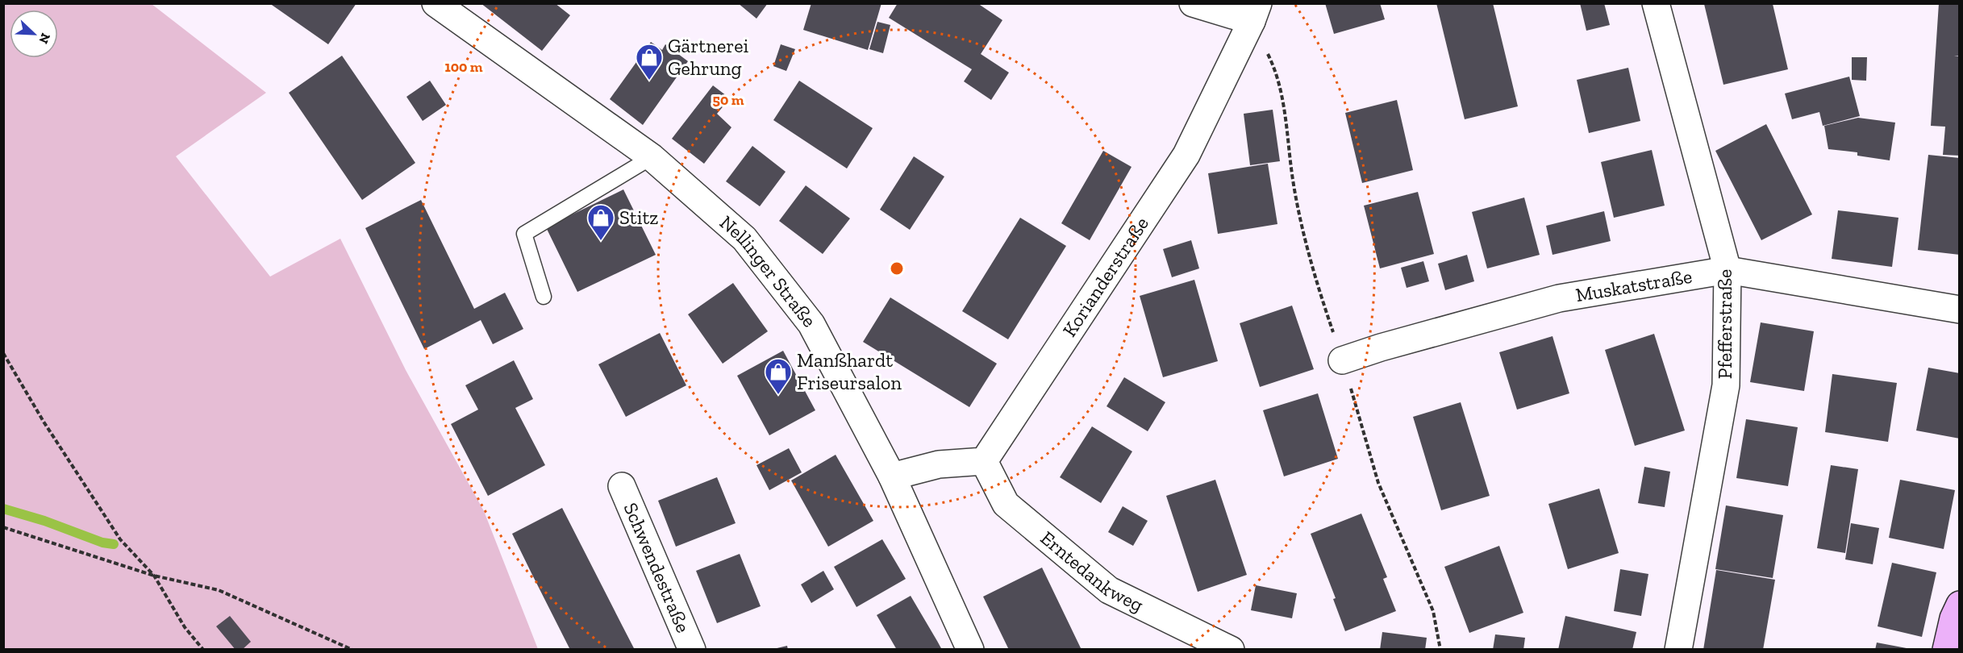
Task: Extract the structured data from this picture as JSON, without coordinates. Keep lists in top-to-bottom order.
{
  "streets": {
    "street": [
      "Nellinger Straße",
      "Korianderstraße",
      "Muskatstraße",
      "Pfefferstraße",
      "Schwendestraße",
      "Erntedankweg"
    ]
  },
  "crossings": [
    ["Korianderstraße", "Erntedankweg"],
    ["Muskatstraße", "Pfefferstraße"]
  ],
  "places": {
    "shop": ["Gärtnerei Gehrung", "Stitz", "Manßhardt Friseursalon"]
  },
  "north": "bottom right",
  "rings": ["100 m", "50 m"]
}
